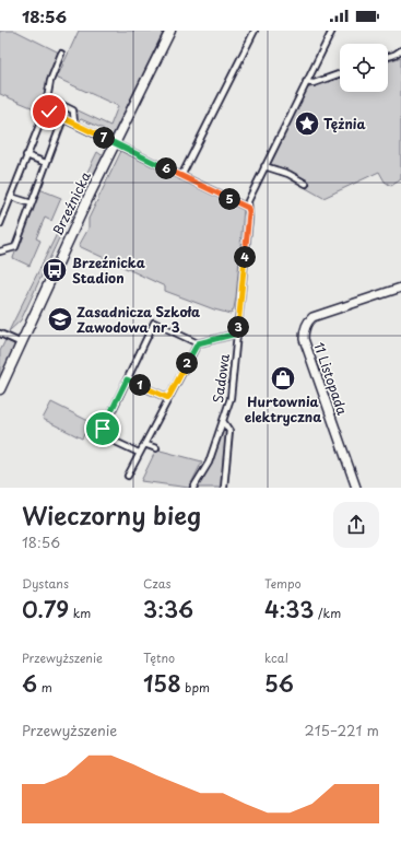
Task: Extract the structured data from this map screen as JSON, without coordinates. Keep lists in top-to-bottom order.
{
  "streets": {
    "main road": ["Brzeźnicka"],
    "street": ["Sadowa", "11 Listopada"]
  },
  "places": {
    "place": ["Tężnia"],
    "bus stop": ["Brzeźnicka Stadion"],
    "school or university": ["Zasadnicza Szkoła Zawodowa nr 3"],
    "shop": ["Hurtownia elektryczna"]
  },
  "page": {
    "status": "18:56",
    "pins": [
      "7",
      "6",
      "5",
      "4",
      "3",
      "2",
      "1"
    ],
    "heading": ["Wieczorny bieg", "18:56"],
    "stats": [
      ["Dystans", "0.79 km"],
      ["Czas", "3:36"],
      ["Tempo", "4:33 /km"],
      ["Przewyższenie", "6 m"],
      ["Tętno", "158 bpm"],
      ["kcal", "56"]
    ],
    "chart": ["Przewyższenie", "215–221 m"]
  }
}
